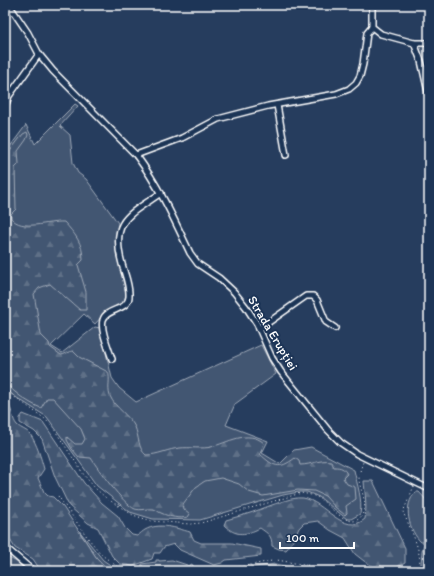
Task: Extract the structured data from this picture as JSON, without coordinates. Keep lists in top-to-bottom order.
{
  "streets": {
    "street": ["Strada Erupției"]
  },
  "scale_bar": "100 m"
}
